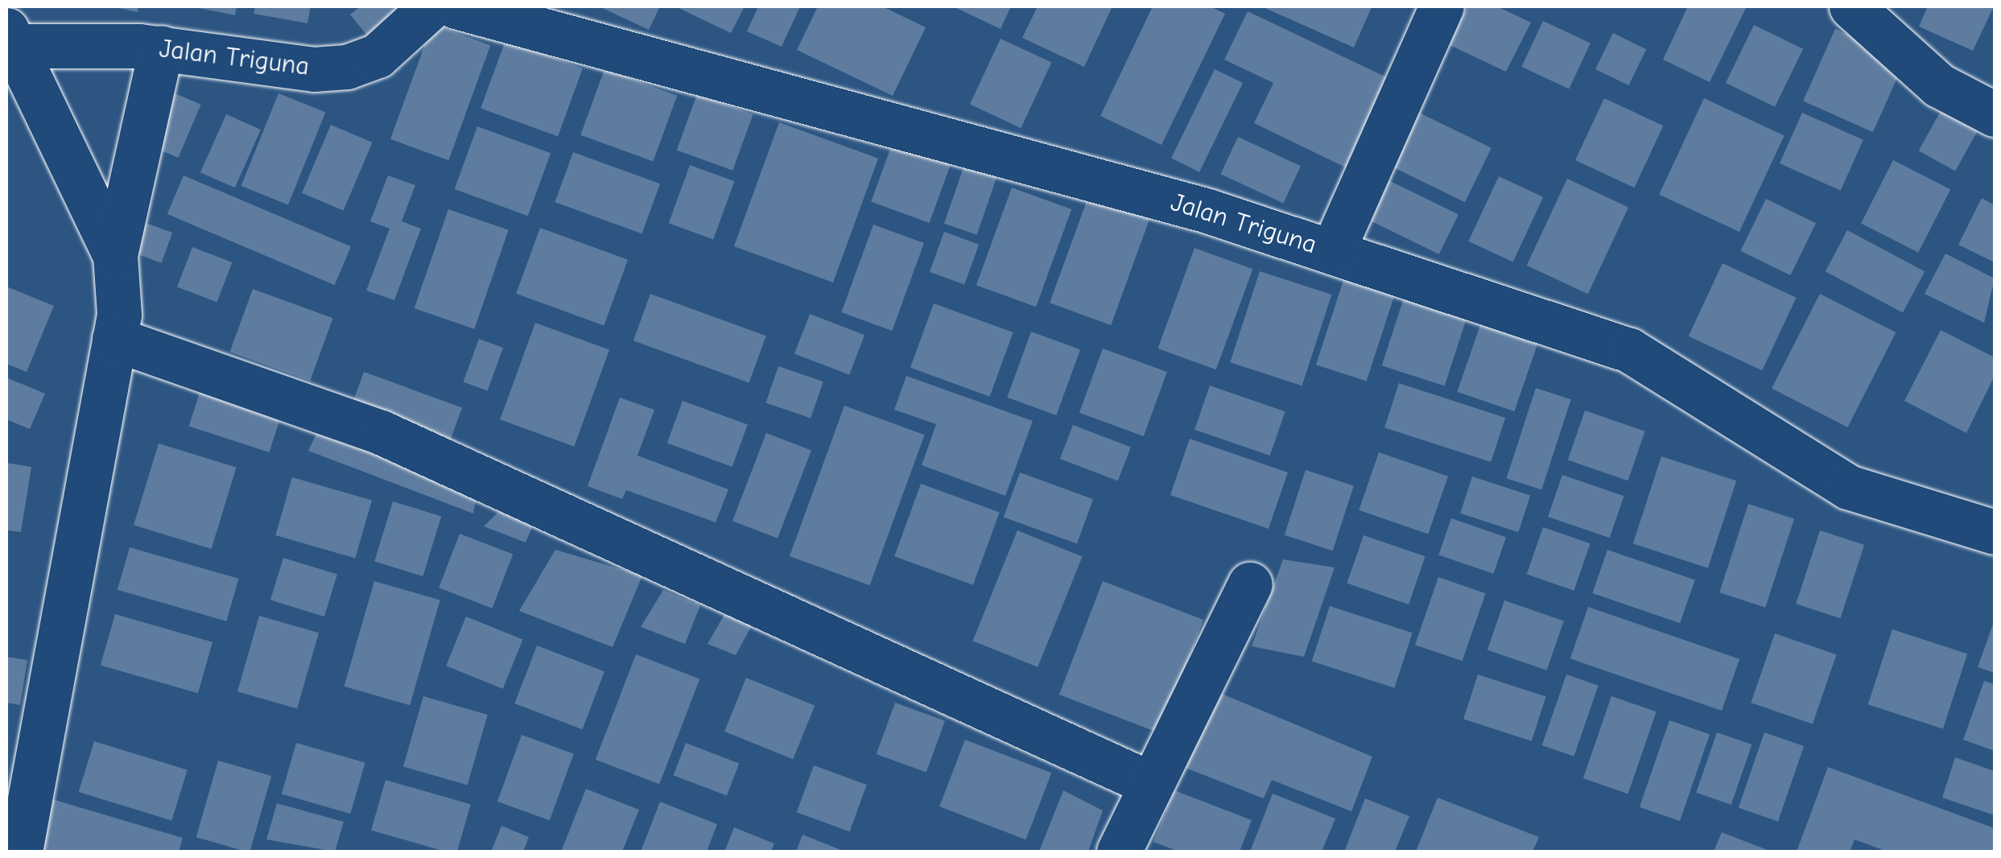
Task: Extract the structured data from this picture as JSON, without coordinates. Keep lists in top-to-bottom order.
{
  "streets": {
    "street": ["Jalan Triguna"]
  }
}
